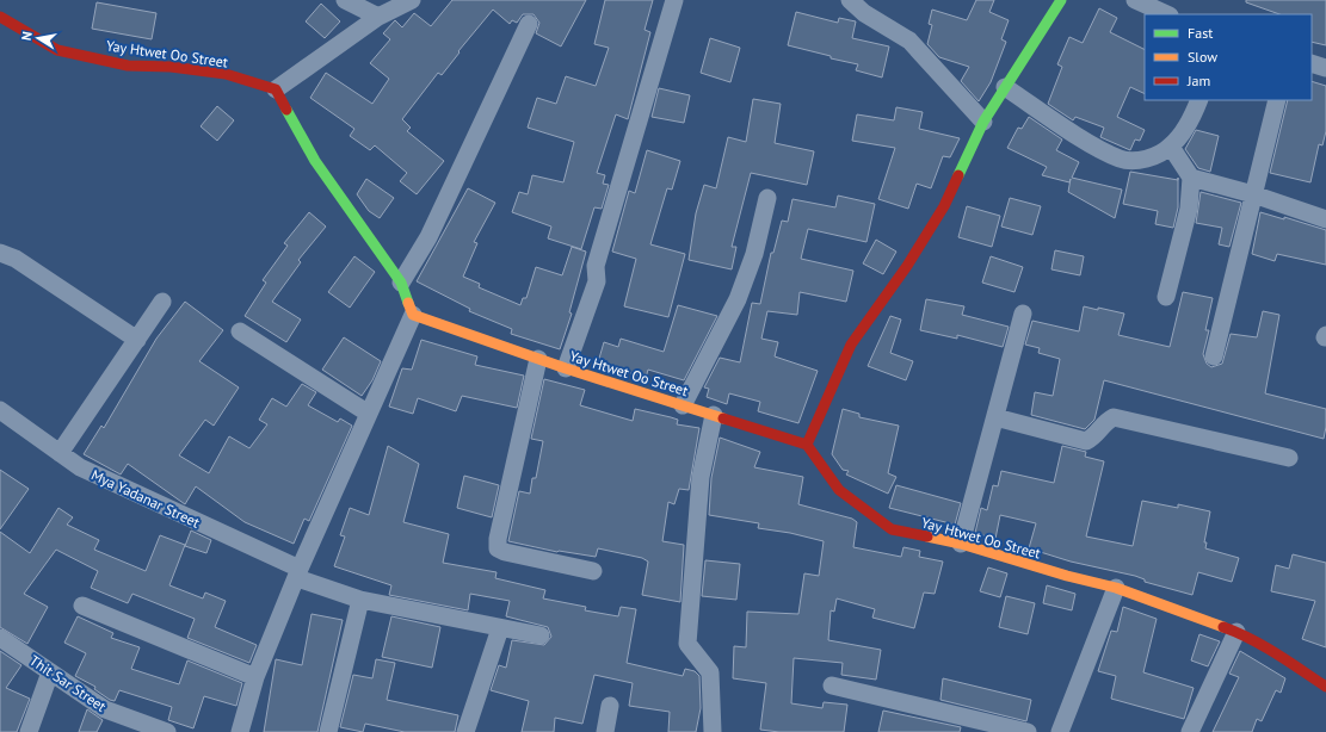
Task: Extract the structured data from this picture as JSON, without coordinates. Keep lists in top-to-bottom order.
{
  "streets": {
    "street": ["Yay Htwet Oo Street", "Mya Yadanar Street", "Thit Sar Street"]
  },
  "legend": ["Fast", "Slow", "Jam"],
  "north": "left"
}
